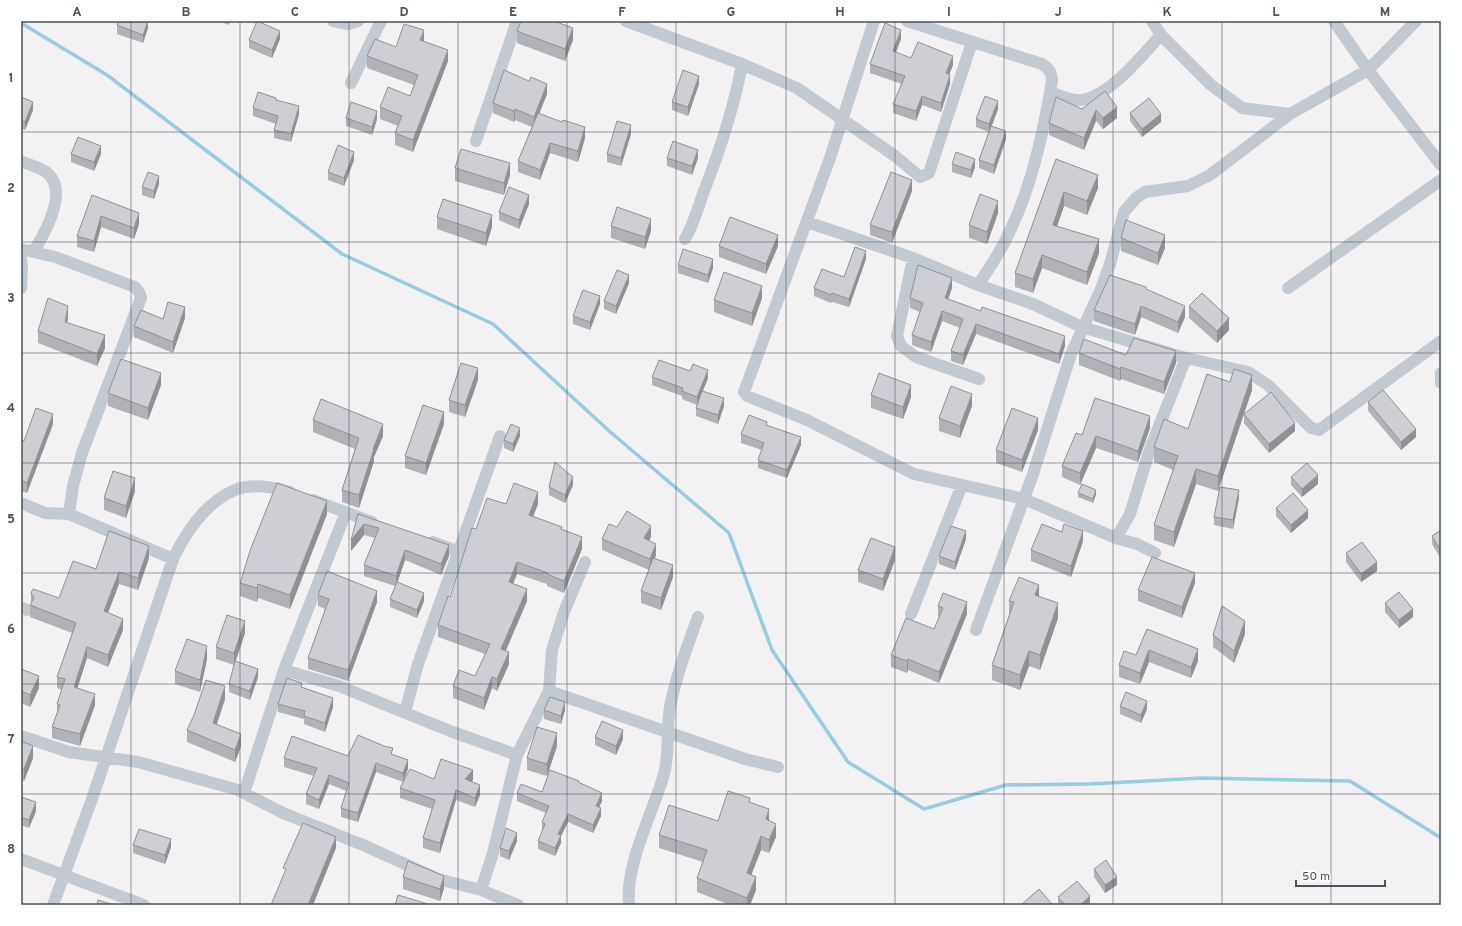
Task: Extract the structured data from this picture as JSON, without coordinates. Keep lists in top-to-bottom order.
{
  "scale_bar": "50 m",
  "grid": {
    "columns": [
      "A",
      "B",
      "C",
      "D",
      "E",
      "F",
      "G",
      "H",
      "I",
      "J",
      "K",
      "L",
      "M"
    ],
    "rows": [
      "1",
      "2",
      "3",
      "4",
      "5",
      "6",
      "7",
      "8"
    ]
  }
}
